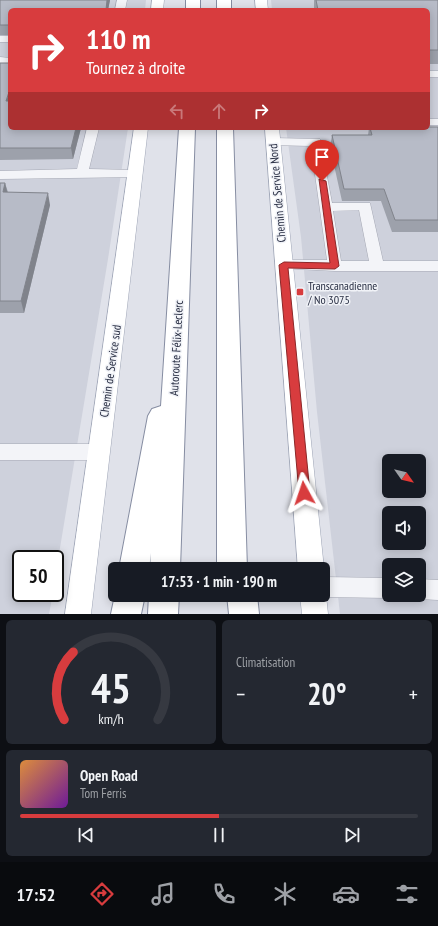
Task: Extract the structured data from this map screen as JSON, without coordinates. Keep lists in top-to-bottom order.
{
  "streets": {
    "highway": ["Autoroute Félix-Leclerc"],
    "main road": ["Chemin de Service Nord", "Chemin de Service sud"]
  },
  "places": {
    "transit": ["Transcanadienne / No 3075"]
  },
  "north": "bottom right",
  "page": {
    "turn": ["110 m", "Tournez à droite"],
    "limit": "50",
    "trip": "17:53 · 1 min · 190 m",
    "tile": "Climatisation",
    "heat": ["−", "20°", "+"],
    "song": ["Open Road", "Tom Ferris"],
    "tabs": "17:52",
    "gauge": ["45", "km/h"]
  }
}
